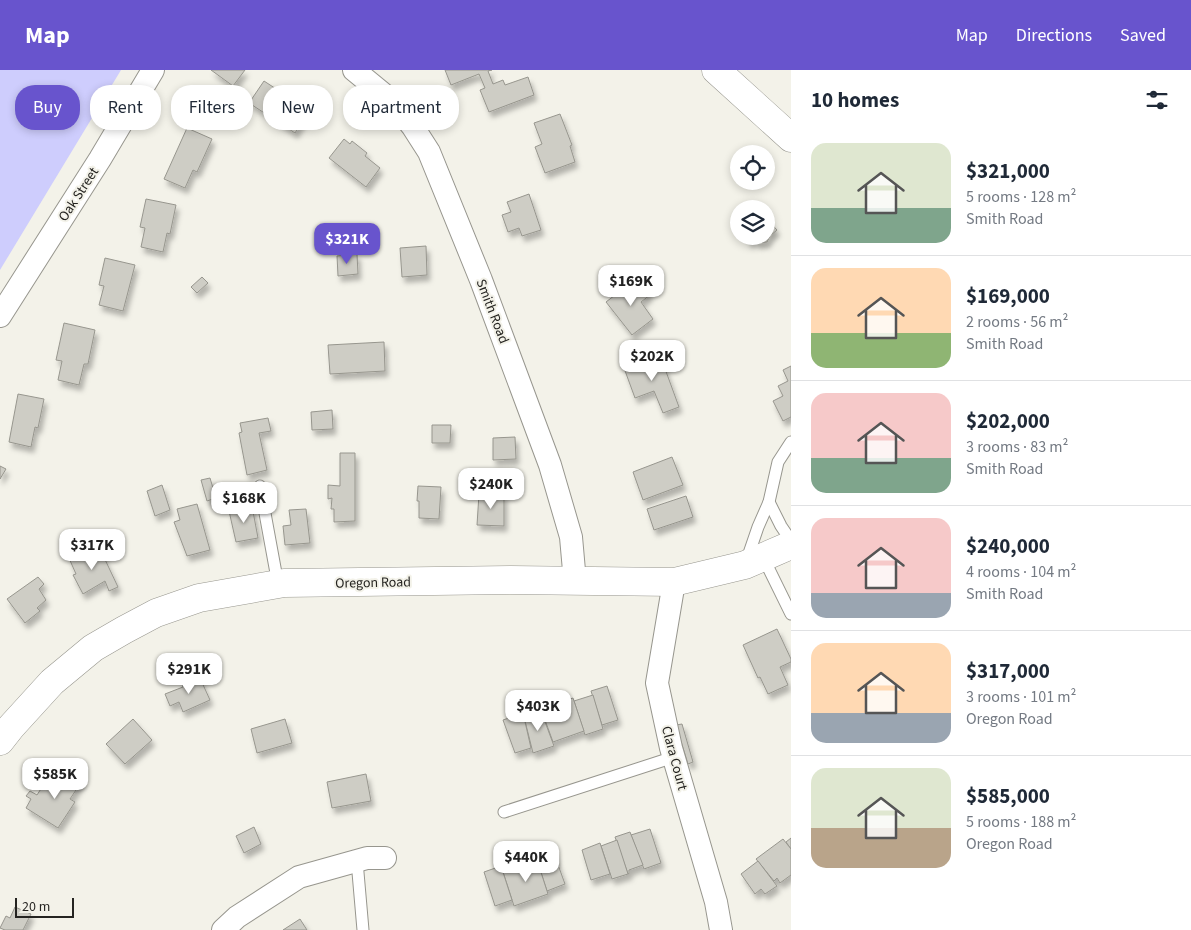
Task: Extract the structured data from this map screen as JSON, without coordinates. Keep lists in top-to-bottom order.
{
  "streets": {
    "street": [
      "Oak Street",
      "Smith Road",
      "Oregon Road",
      "Clara Court"
    ]
  },
  "crossings": [
    ["Smith Road", "Oregon Road"],
    ["Oregon Road", "Clara Court"]
  ],
  "scale_bar": "20 m",
  "page": {
    "header": "Map",
    "nav": ["Map", "Directions", "Saved"],
    "heading": "10 homes",
    "chip": [
      "Buy",
      "Rent",
      "Filters",
      "New",
      "Apartment"
    ],
    "list": [
      {
        "name": "$321,000",
        "note": "5 rooms · 128 m² · Smith Road"
      },
      {
        "name": "$169,000",
        "note": "2 rooms · 56 m² · Smith Road"
      },
      {
        "name": "$202,000",
        "note": "3 rooms · 83 m² · Smith Road"
      },
      {
        "name": "$240,000",
        "note": "4 rooms · 104 m² · Smith Road"
      },
      {
        "name": "$317,000",
        "note": "3 rooms · 101 m² · Oregon Road"
      },
      {
        "name": "$585,000",
        "note": "5 rooms · 188 m² · Oregon Road"
      }
    ],
    "price": [
      "$321K",
      "$169K",
      "$202K",
      "$240K",
      "$168K",
      "$317K",
      "$291K",
      "$403K",
      "$585K",
      "$440K"
    ],
    "scale": "20 m"
  }
}
